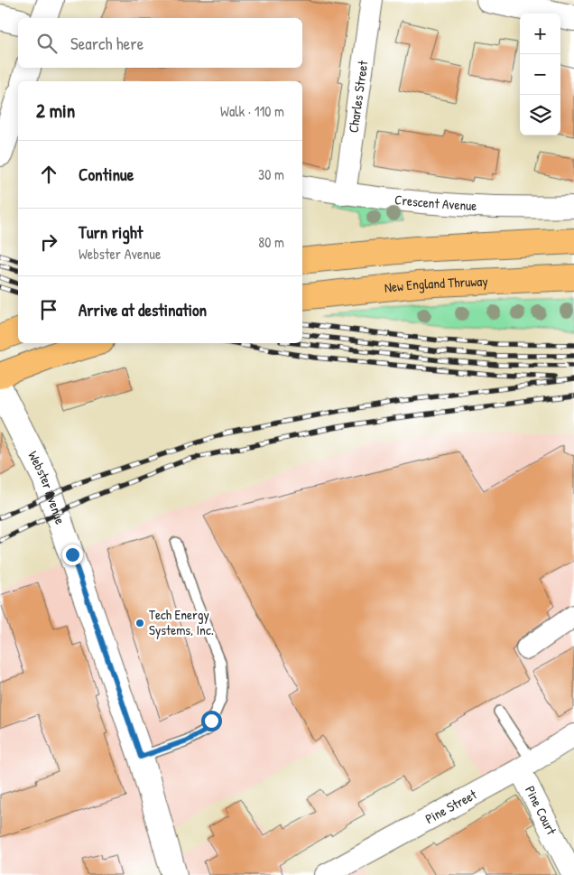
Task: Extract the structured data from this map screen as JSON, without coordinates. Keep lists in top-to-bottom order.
{
  "streets": {
    "highway": ["New England Thruway"],
    "street": [
      "Charles Street",
      "Crescent Avenue",
      "Webster Avenue",
      "Pine Street",
      "Pine Court"
    ]
  },
  "crossings": [
    ["Charles Street", "Crescent Avenue"],
    ["Pine Street", "Pine Court"]
  ],
  "places": ["Tech Energy Systems, Inc."],
  "page": {
    "map_buttons": ["+", "−"],
    "search": "Search here",
    "heading": ["2 min", "Walk · 110 m"],
    "list": [
      ["Continue", "30 m"],
      ["Turn right", "Webster Avenue", "80 m"],
      "Arrive at destination"
    ]
  }
}
